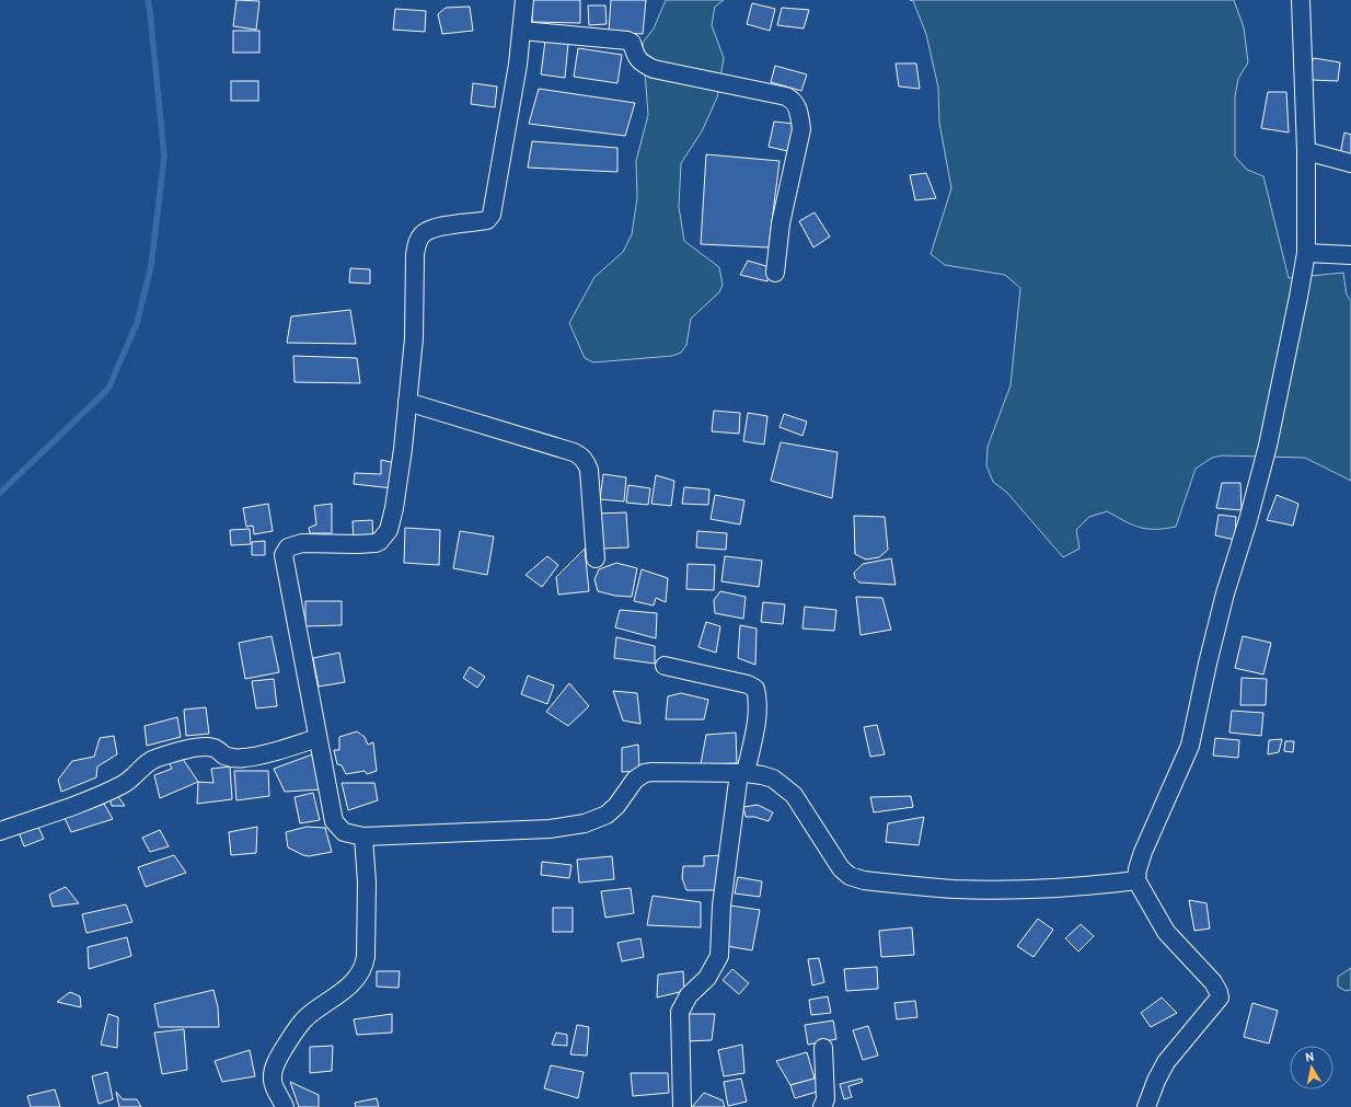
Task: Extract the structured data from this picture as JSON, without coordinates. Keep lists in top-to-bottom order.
{
  "north": "top"
}
